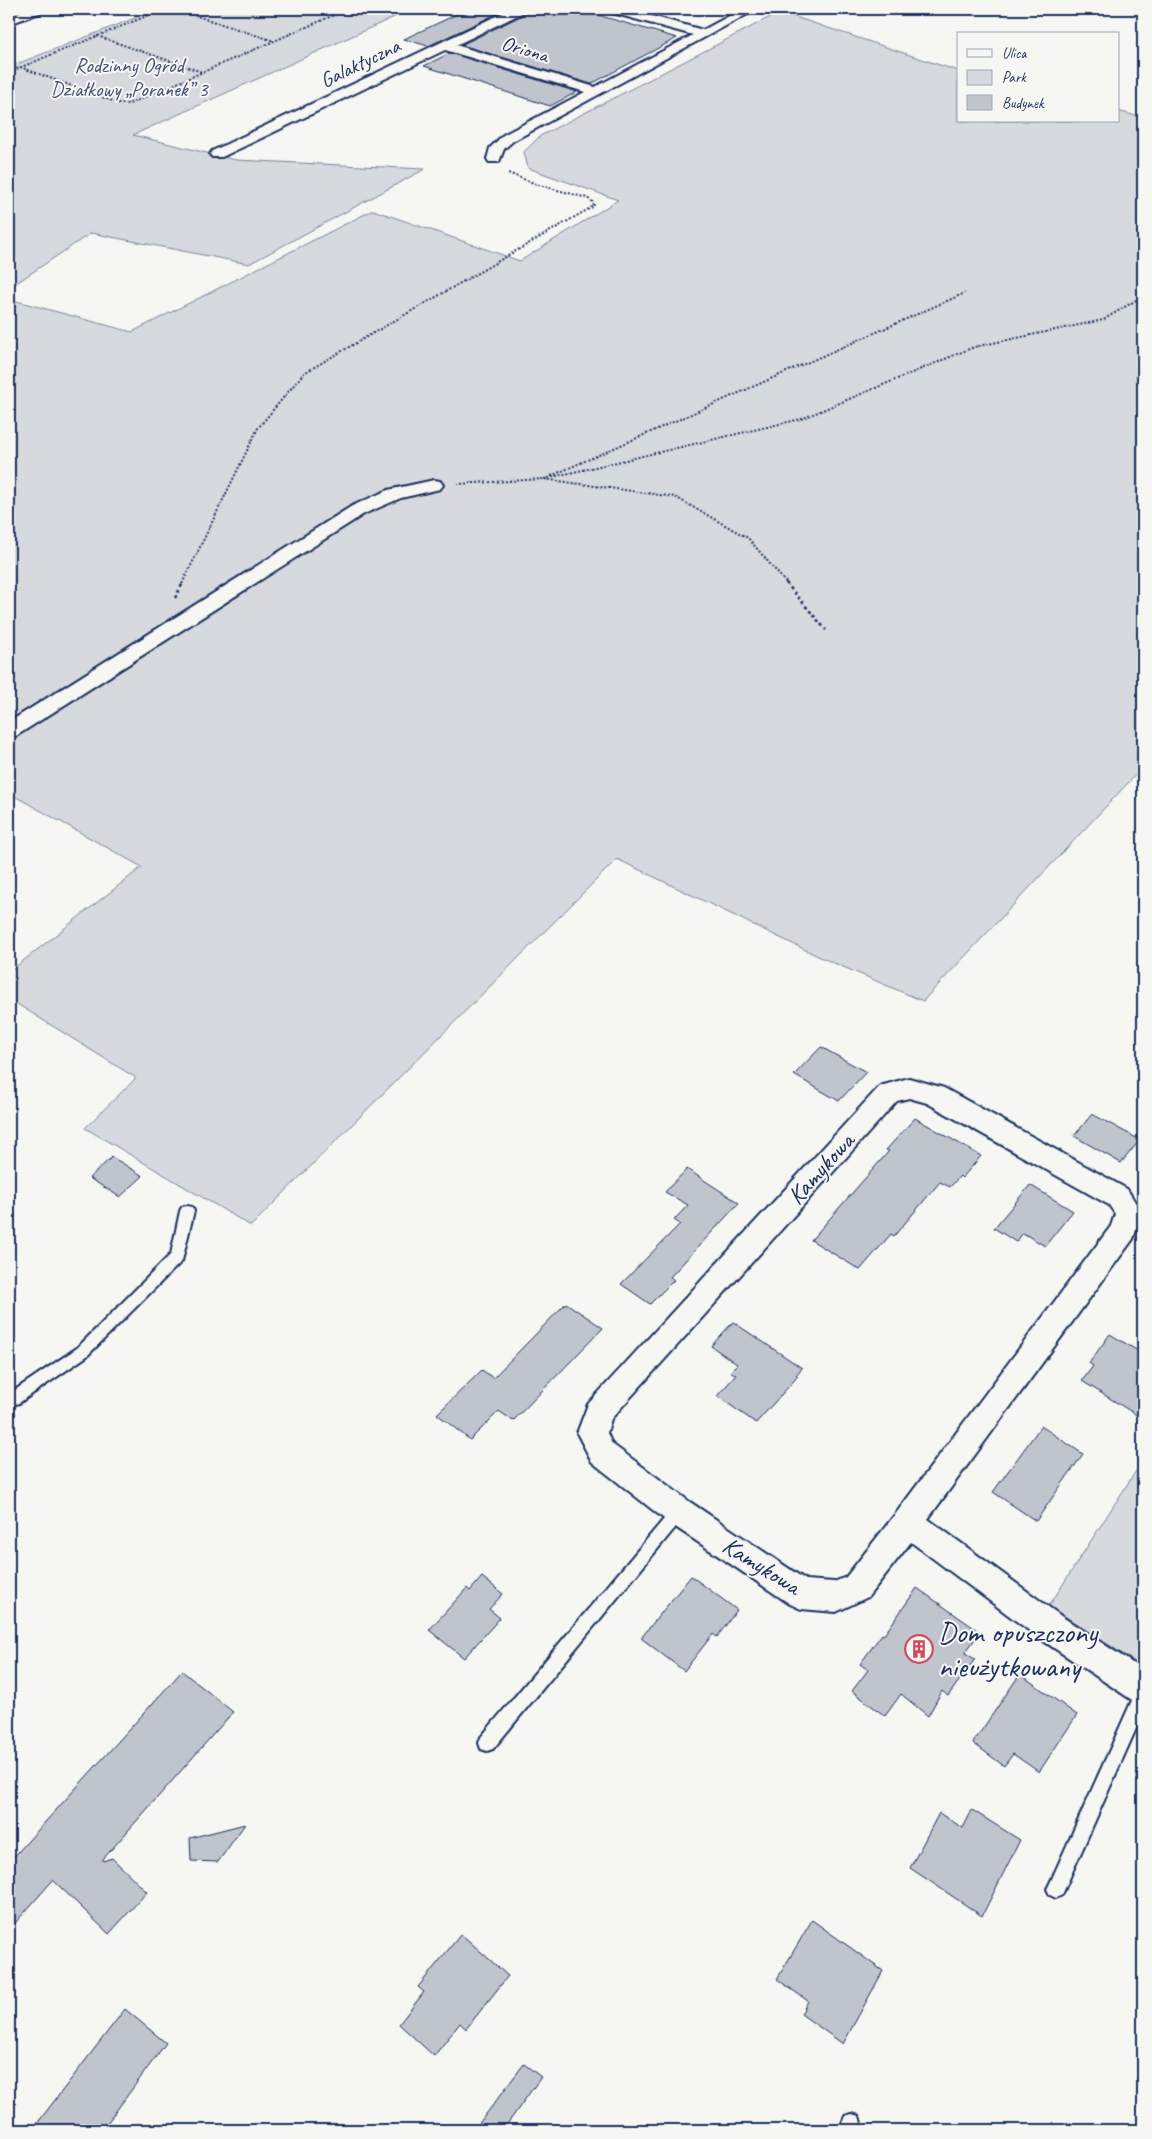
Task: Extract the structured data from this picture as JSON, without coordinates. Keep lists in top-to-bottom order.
{
  "streets": {
    "street": ["Oriona", "Galaktyczna", "Kamykowa"]
  },
  "crossings": [
    ["Oriona", "Galaktyczna"]
  ],
  "parks": ["Rodzinny Ogród Działkowy „Poranek” 3"],
  "places": {
    "building": ["Dom opuszczony nieużytkowany"]
  },
  "legend": ["Ulica", "Park", "Budynek"]
}
